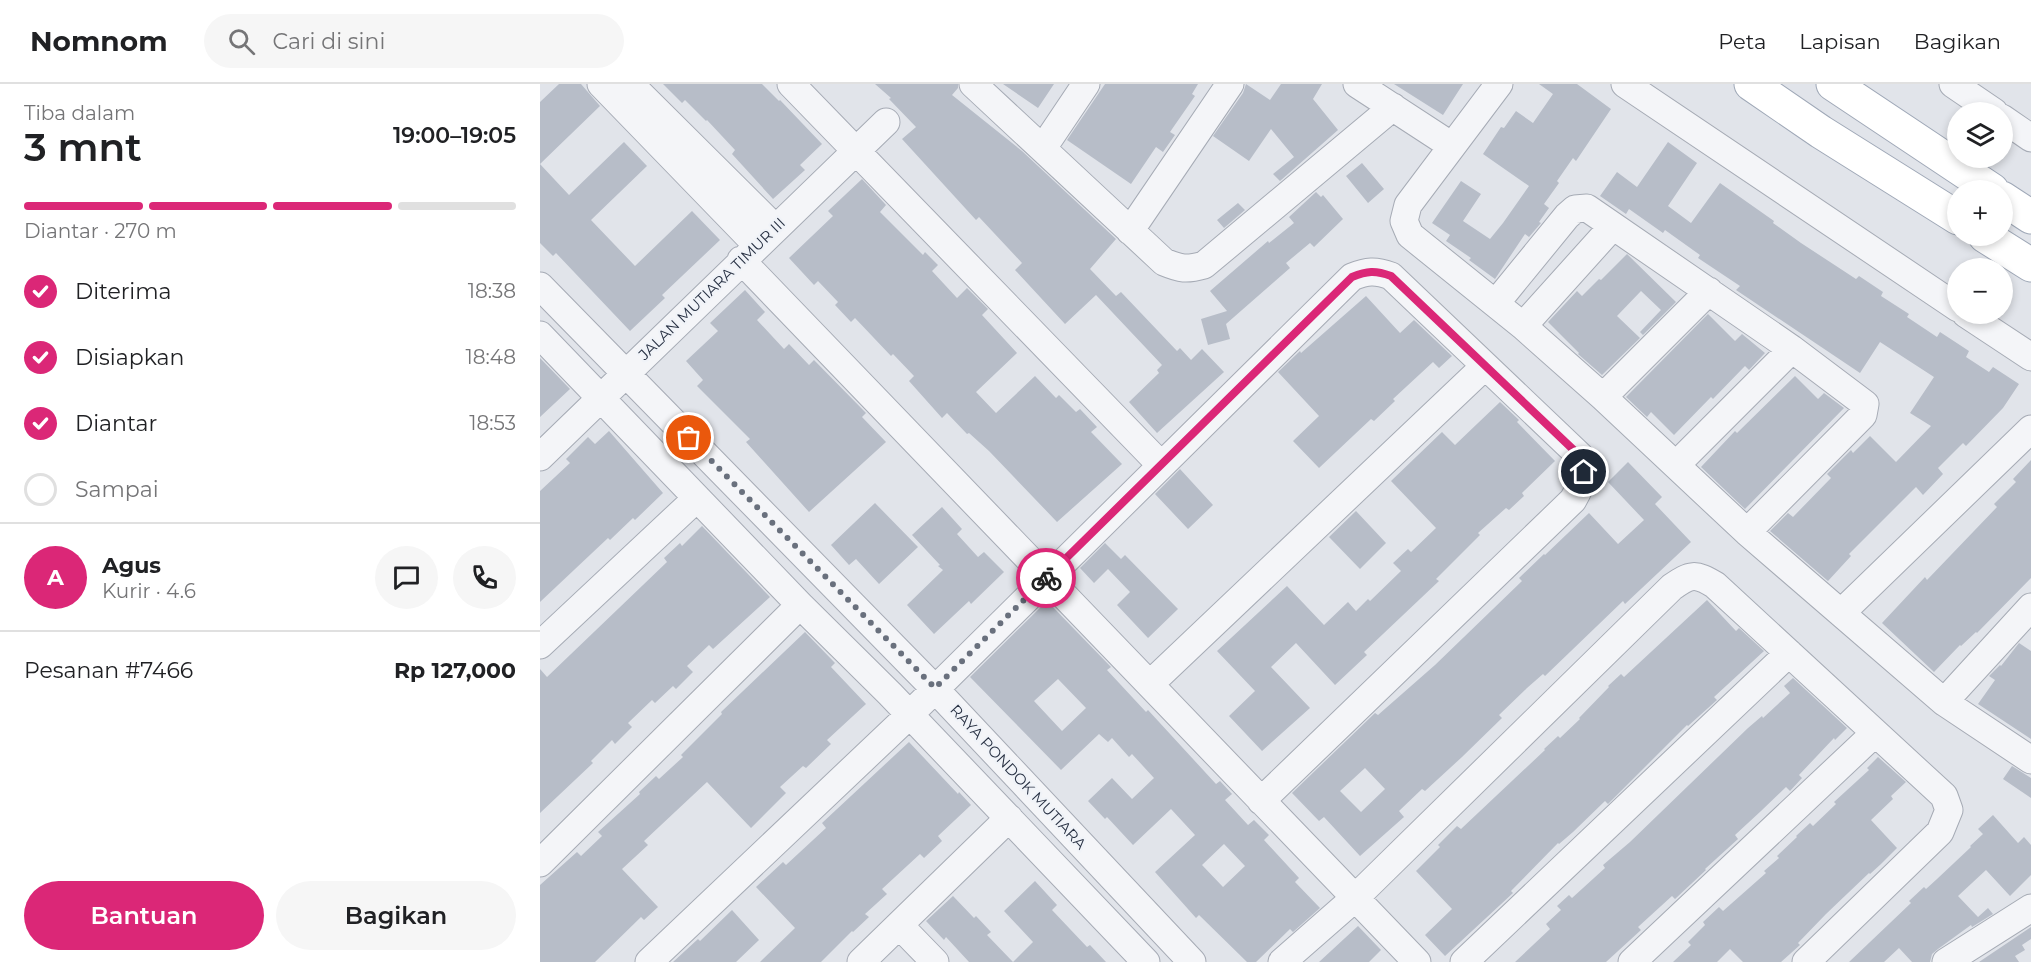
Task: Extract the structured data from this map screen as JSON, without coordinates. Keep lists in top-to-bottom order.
{
  "streets": {
    "street": ["JALAN MUTIARA TIMUR III", "RAYA PONDOK MUTIARA"]
  },
  "crossings": [
    ["JALAN MUTIARA TIMUR III", "RAYA PONDOK MUTIARA"]
  ],
  "page": {
    "header": "Nomnom",
    "search": "Cari di sini",
    "nav": ["Peta", "Lapisan", "Bagikan"],
    "heading": ["3 mnt", "Tiba dalam", "19:00–19:05"],
    "panel": [
      "Agus",
      "Kurir · 4.6",
      "Pesanan #7466",
      "Rp 127,000"
    ],
    "map_buttons": ["+", "−"],
    "bar": "Diantar · 270 m",
    "list": [
      ["Diterima", "18:38"],
      ["Disiapkan", "18:48"],
      ["Diantar", "18:53"],
      "Sampai"
    ],
    "round": "A",
    "buttons": ["Bantuan", "Bagikan"]
  }
}
